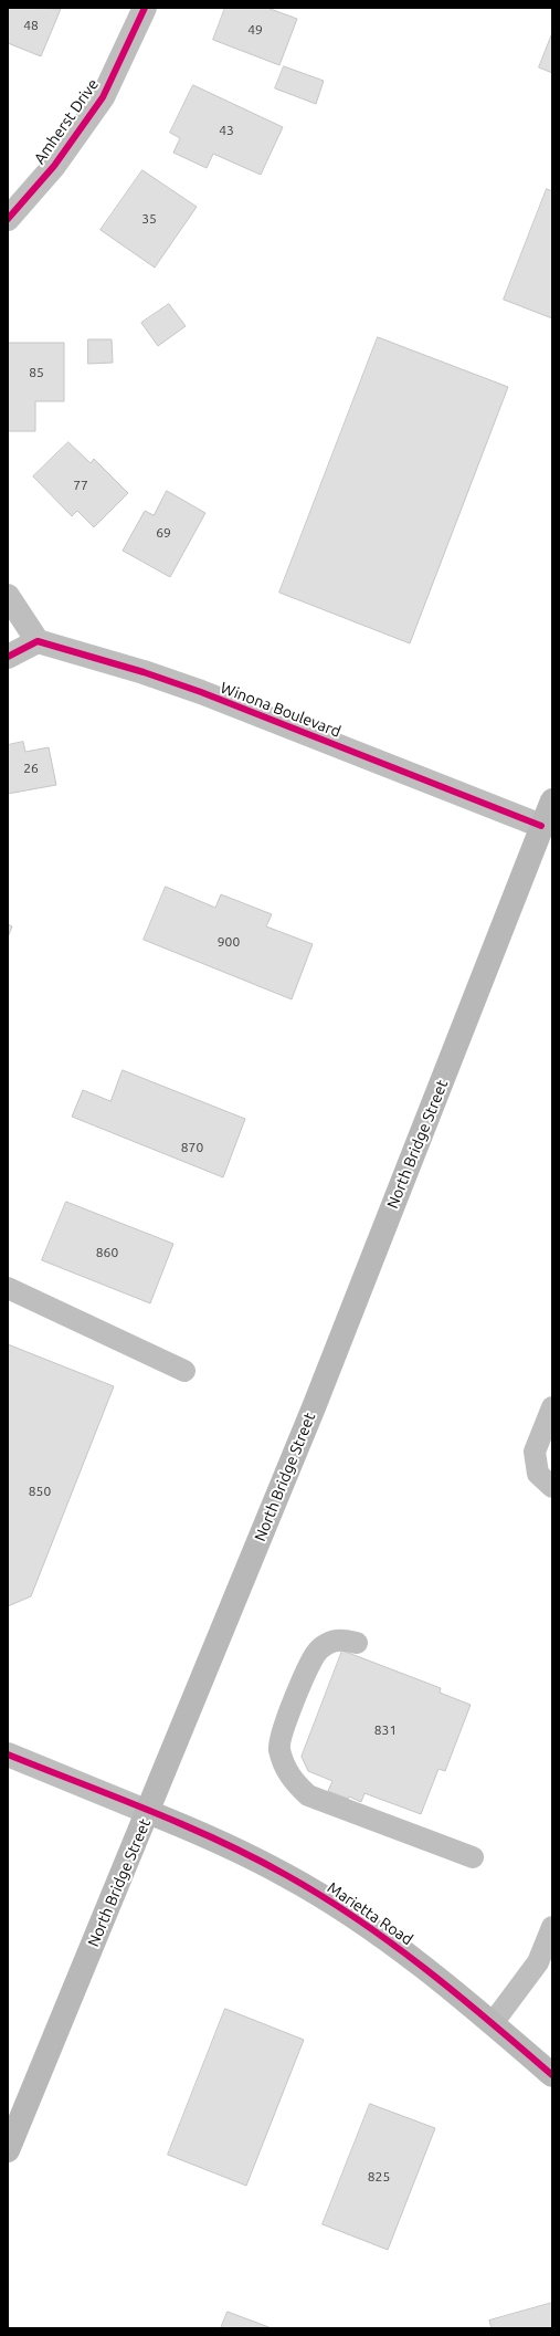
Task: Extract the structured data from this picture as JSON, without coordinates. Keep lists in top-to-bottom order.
{
  "streets": {
    "main road": ["North Bridge Street", "Marietta Road"],
    "street": ["Amherst Drive", "Winona Boulevard"]
  },
  "crossings": [
    ["Winona Boulevard", "North Bridge Street"],
    ["North Bridge Street", "Marietta Road"]
  ],
  "house_numbers": [
    "48",
    "49",
    "43",
    "35",
    "85",
    "77",
    "69",
    "26",
    "900",
    "870",
    "860",
    "850",
    "831",
    "825"
  ]
}
